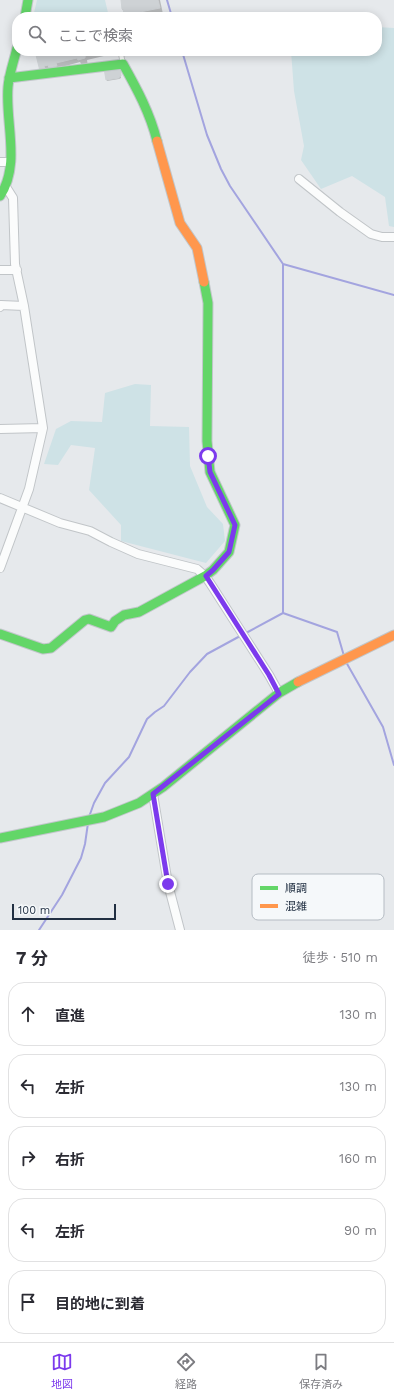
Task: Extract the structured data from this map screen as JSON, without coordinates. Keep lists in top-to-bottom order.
{
  "legend": ["順調", "混雑"],
  "scale_bar": "100 m",
  "page": {
    "search": "ここで検索",
    "scale": "100 m",
    "heading": ["7 分", "徒歩 · 510 m"],
    "list": [
      ["直進", "130 m"],
      ["左折", "130 m"],
      ["右折", "160 m"],
      ["左折", "90 m"],
      "目的地に到着"
    ],
    "nav": ["地図", "経路", "保存済み"]
  }
}
